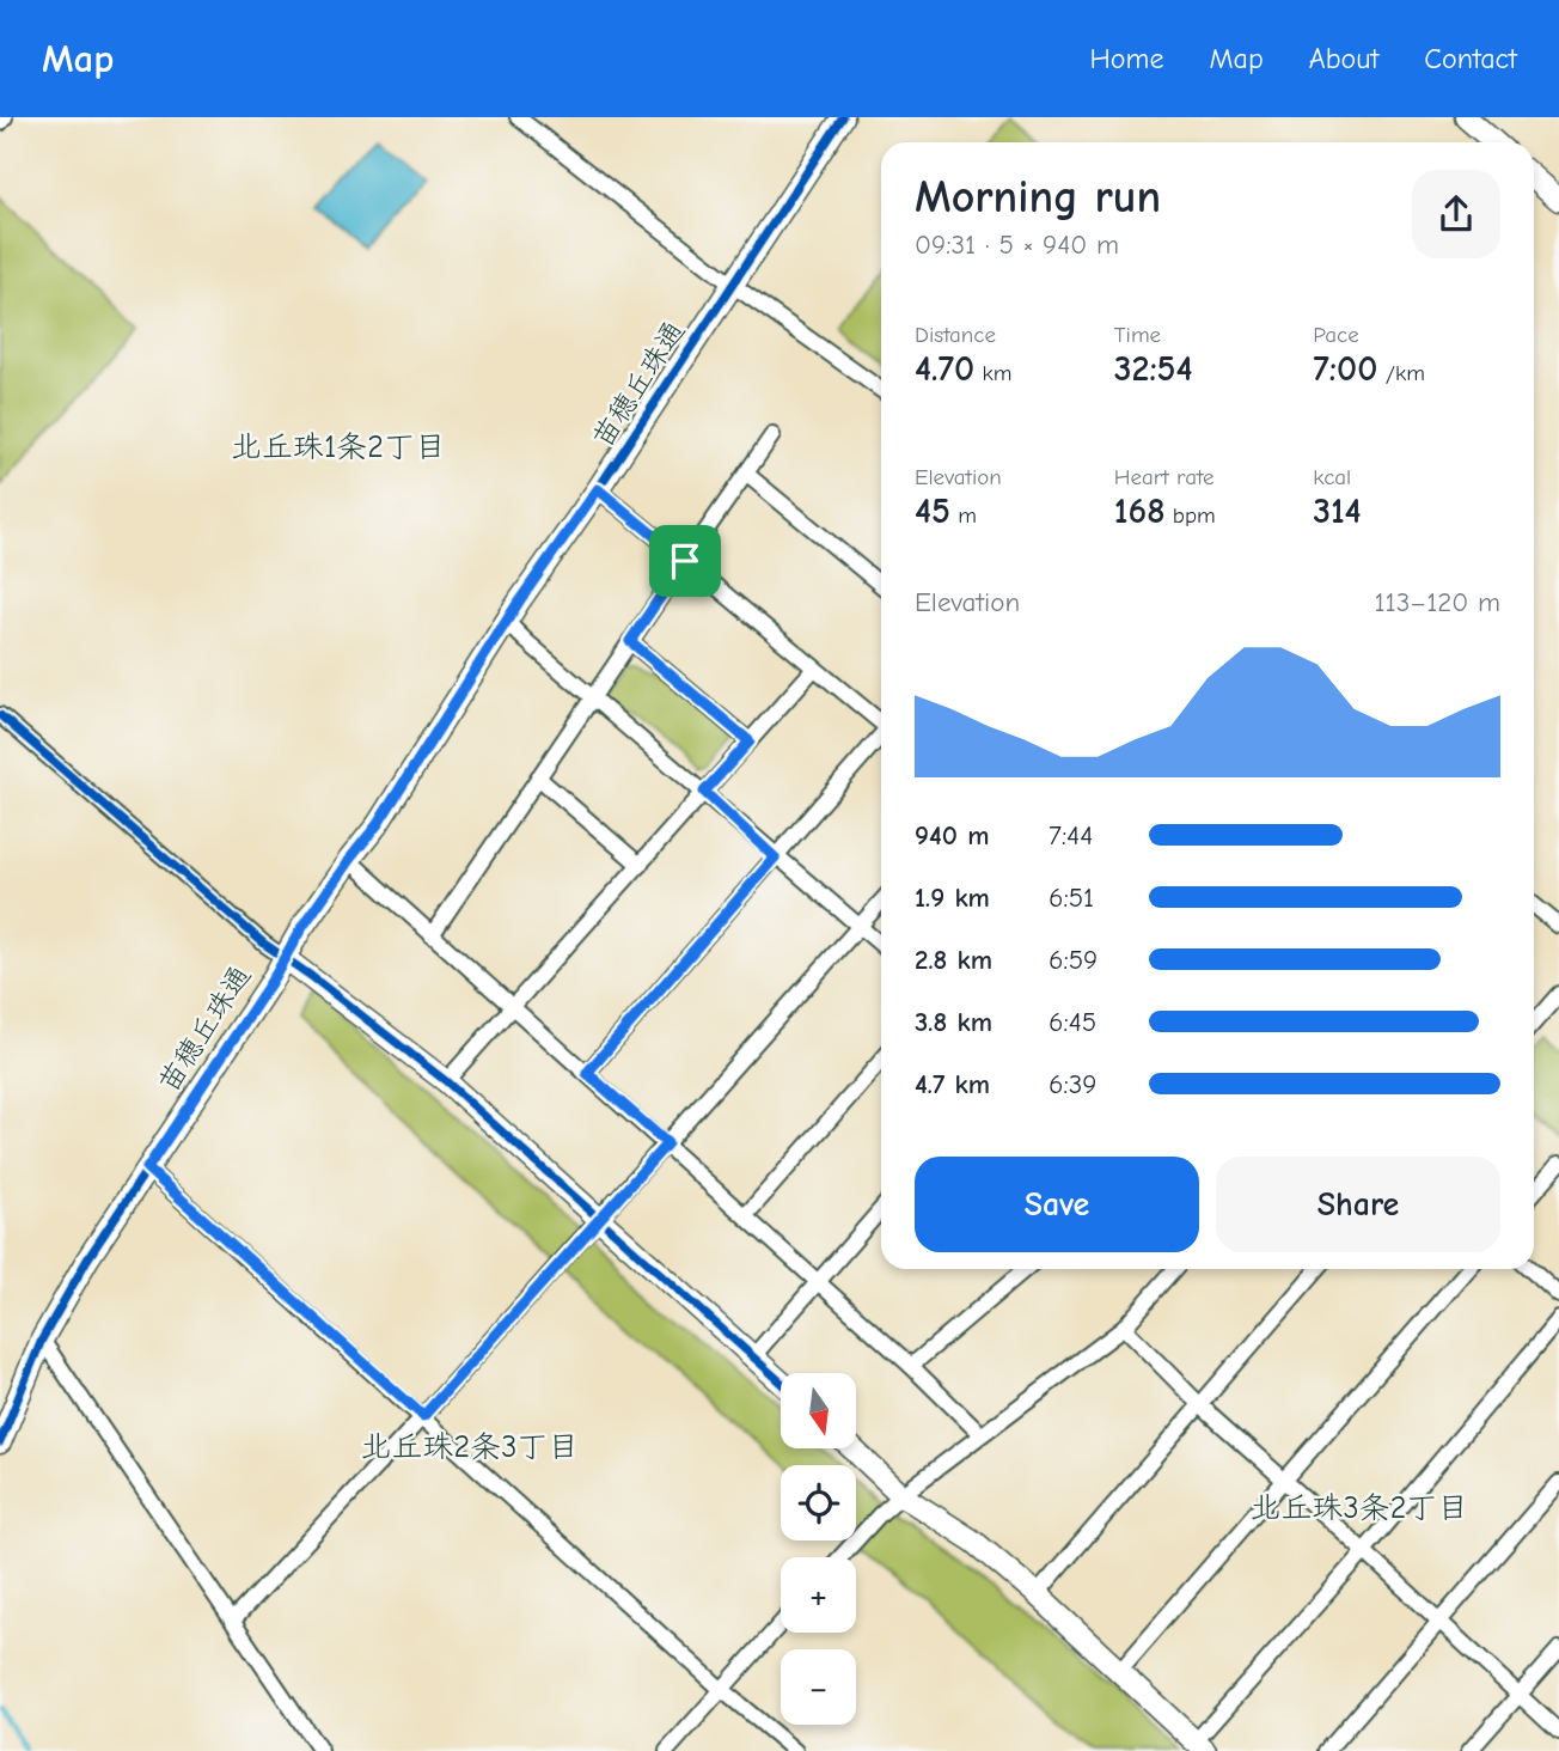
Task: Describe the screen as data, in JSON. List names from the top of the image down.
{
  "streets": {
    "street": ["苗穂丘珠通"]
  },
  "districts": ["北丘珠1条2丁目", "北丘珠2条3丁目", "北丘珠3条2丁目"],
  "north": "bottom",
  "page": {
    "header": "Map",
    "nav": [
      "Home",
      "Map",
      "About",
      "Contact"
    ],
    "heading": ["Morning run", "09:31 · 5 × 940 m"],
    "stats": [
      ["Distance", "4.70 km"],
      ["Time", "32:54"],
      ["Pace", "7:00 /km"],
      ["Elevation", "45 m"],
      ["Heart rate", "168 bpm"],
      ["kcal", "314"]
    ],
    "chart": ["Elevation", "113–120 m"],
    "list": [
      {
        "name": "940 m",
        "note": "7:44"
      },
      {
        "name": "1.9 km",
        "note": "6:51"
      },
      {
        "name": "2.8 km",
        "note": "6:59"
      },
      {
        "name": "3.8 km",
        "note": "6:45"
      },
      {
        "name": "4.7 km",
        "note": "6:39"
      }
    ],
    "buttons": ["Save", "Share"],
    "map_buttons": ["+", "−"]
  }
}
